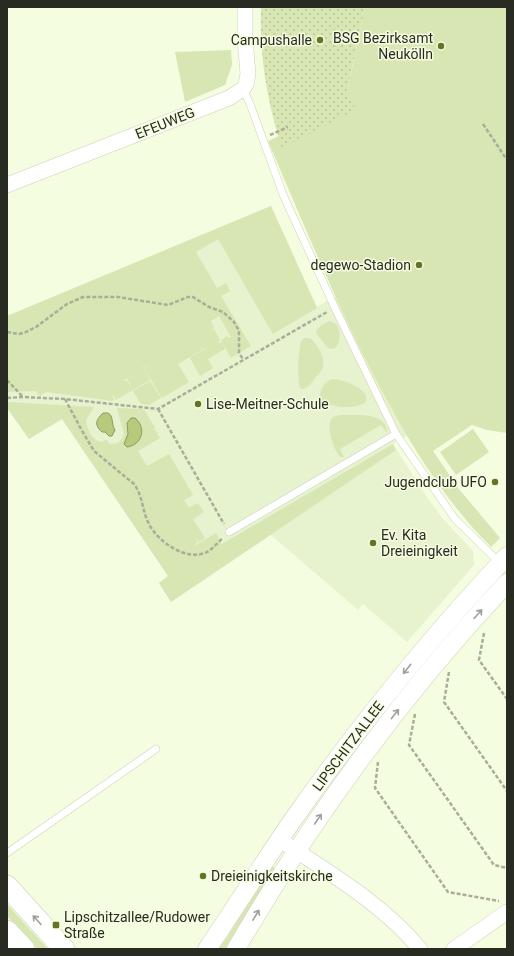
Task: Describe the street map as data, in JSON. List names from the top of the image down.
{
  "streets": {
    "street": ["EFEUWEG", "LIPSCHITZALLEE"]
  },
  "places": {
    "other": [
      "Campushalle",
      "BSG Bezirksamt Neukölln",
      "degewo-Stadion",
      "Lise-Meitner-Schule",
      "Jugendclub UFO",
      "Ev. Kita Dreieinigkeit",
      "Dreieinigkeitskirche"
    ],
    "transit": ["Lipschitzallee/Rudower Straße"]
  }
}
